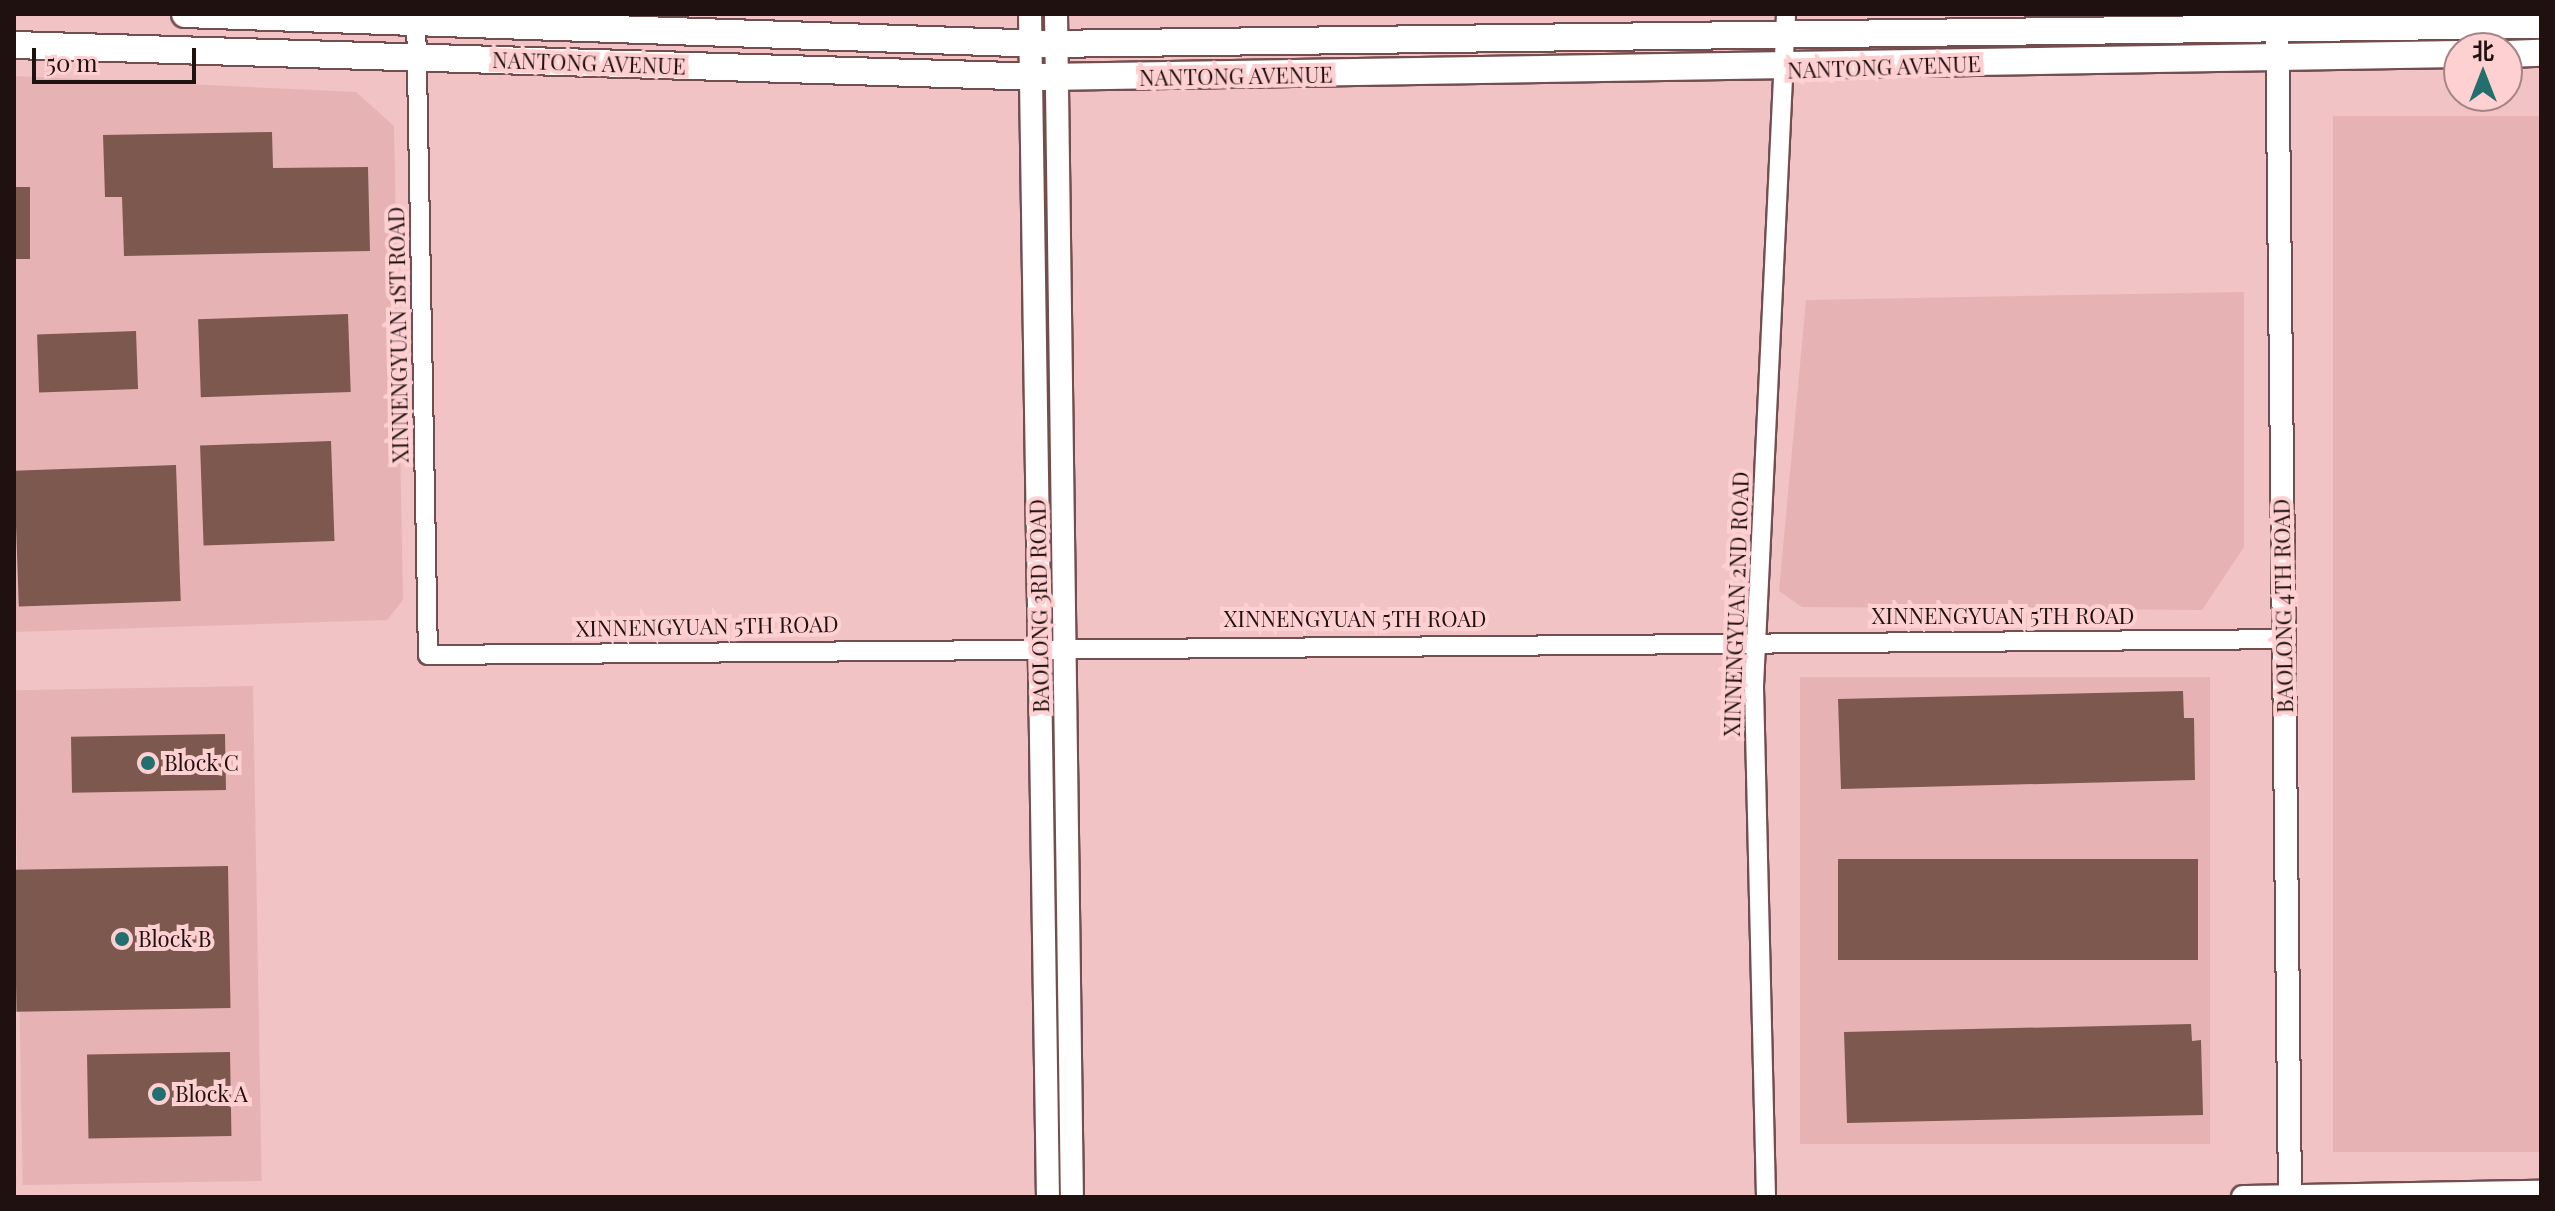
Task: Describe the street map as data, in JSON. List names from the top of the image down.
{
  "streets": {
    "main road": ["NANTONG AVENUE"],
    "street": [
      "XINNENGYUAN 1ST ROAD",
      "XINNENGYUAN 2ND ROAD",
      "BAOLONG 3RD ROAD",
      "BAOLONG 4TH ROAD",
      "XINNENGYUAN 5TH ROAD"
    ]
  },
  "crossings": [
    ["NANTONG AVENUE", "XINNENGYUAN 1ST ROAD"],
    ["NANTONG AVENUE", "XINNENGYUAN 2ND ROAD"],
    ["NANTONG AVENUE", "BAOLONG 3RD ROAD"],
    ["NANTONG AVENUE", "BAOLONG 4TH ROAD"],
    ["XINNENGYUAN 1ST ROAD", "XINNENGYUAN 5TH ROAD"],
    ["XINNENGYUAN 2ND ROAD", "XINNENGYUAN 5TH ROAD"],
    ["BAOLONG 3RD ROAD", "XINNENGYUAN 5TH ROAD"],
    ["BAOLONG 4TH ROAD", "XINNENGYUAN 5TH ROAD"]
  ],
  "places": ["Block C", "Block B", "Block A"],
  "scale_bar": "50 m",
  "north": "top"
}
